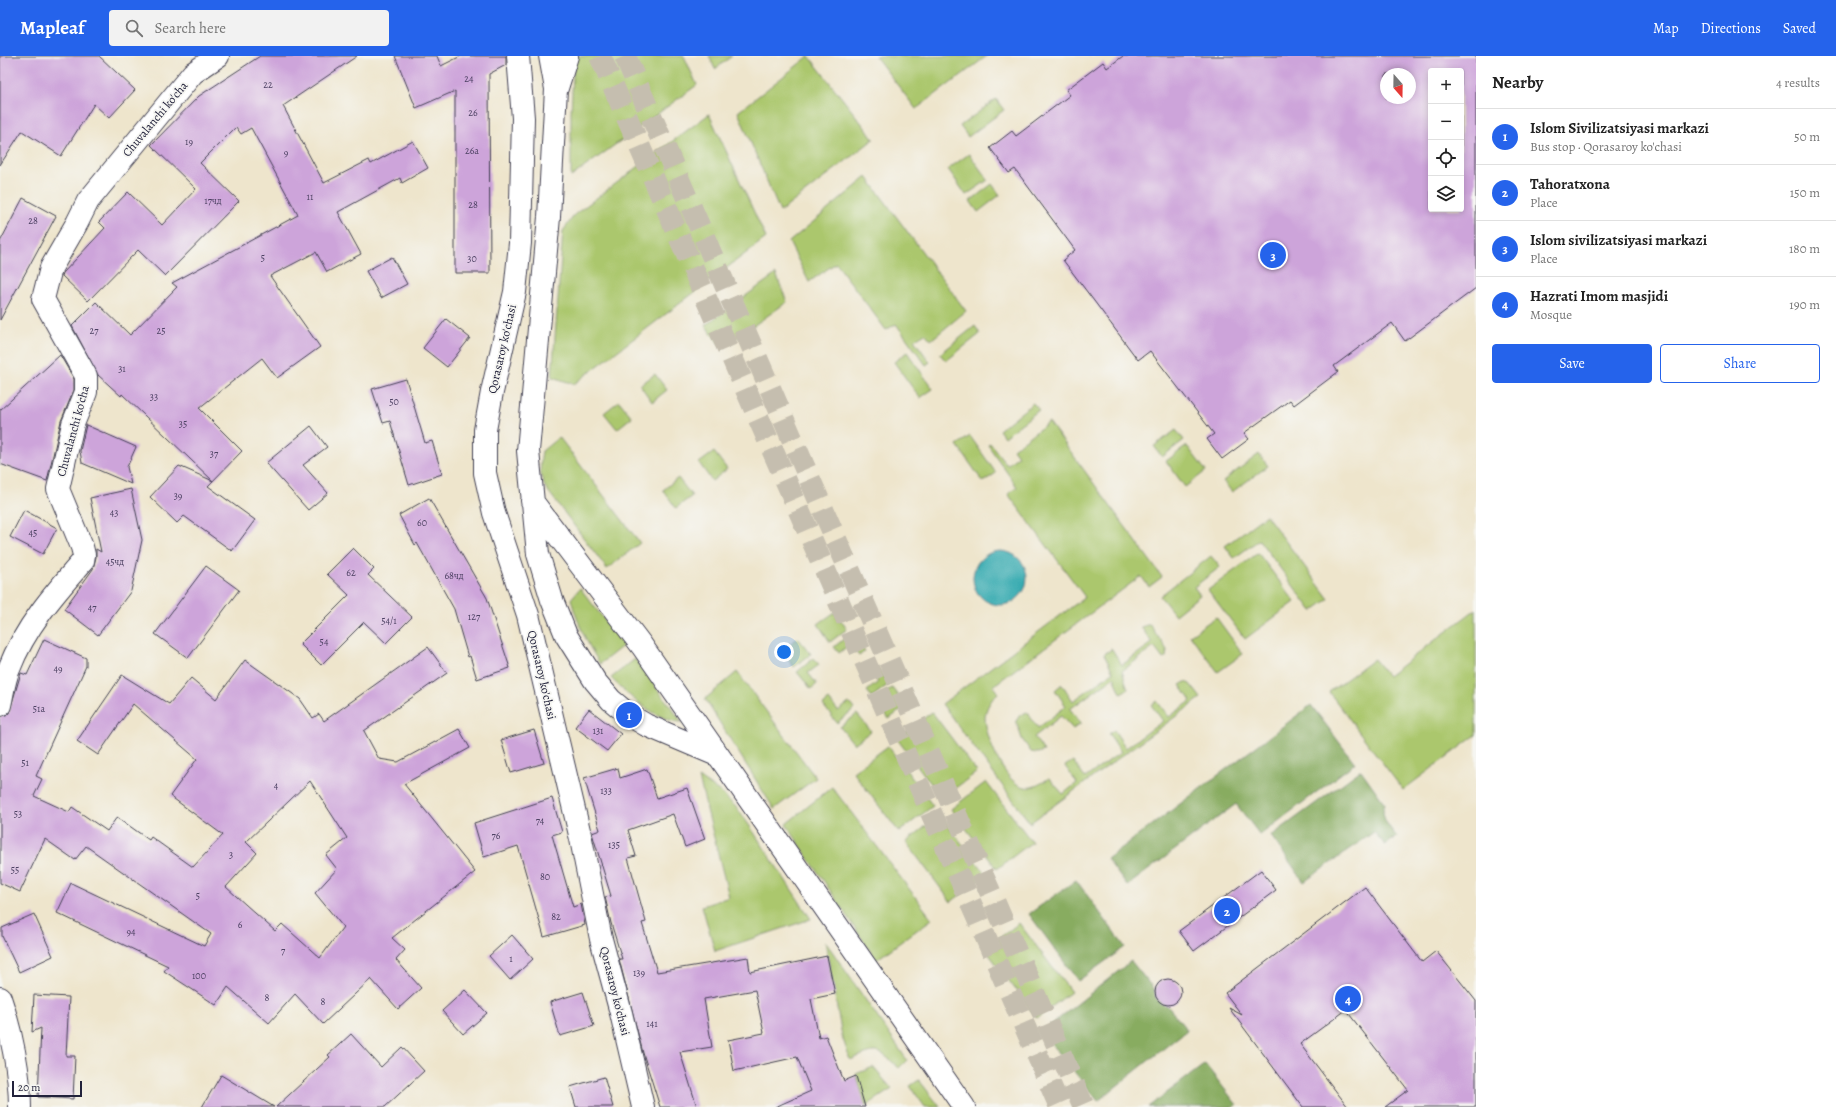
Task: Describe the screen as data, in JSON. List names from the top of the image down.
{
  "streets": {
    "street": ["Chuvalanchi ko'cha", "Qorasaroy ko'chasi"]
  },
  "house_numbers": [
    "24",
    "22",
    "26",
    "19",
    "26a",
    "9",
    "11",
    "17чд",
    "28",
    "28",
    "5",
    "30",
    "27",
    "25",
    "31",
    "33",
    "50",
    "35",
    "37",
    "39",
    "43",
    "60",
    "45",
    "45чд",
    "62",
    "68чд",
    "47",
    "127",
    "54/1",
    "54",
    "49",
    "51a",
    "131",
    "51",
    "4",
    "133",
    "53",
    "74",
    "76",
    "135",
    "3",
    "55",
    "80",
    "5",
    "82",
    "6",
    "94",
    "7",
    "1",
    "139",
    "100",
    "8",
    "8",
    "141"
  ],
  "scale_bar": "20 m",
  "north": "bottom",
  "page": {
    "header": "Mapleaf",
    "search": "Search here",
    "nav": ["Map", "Directions", "Saved"],
    "heading": ["Nearby", "4 results"],
    "map_buttons": ["+", "−"],
    "list": [
      {
        "mark": "1",
        "name": "Islom Sivilizatsiyasi markazi",
        "note": "Bus stop · Qorasaroy ko'chasi",
        "value": "50 m"
      },
      {
        "mark": "2",
        "name": "Tahoratxona",
        "note": "Place",
        "value": "150 m"
      },
      {
        "mark": "3",
        "name": "Islom sivilizatsiyasi markazi",
        "note": "Place",
        "value": "180 m"
      },
      {
        "mark": "4",
        "name": "Hazrati Imom masjidi",
        "note": "Mosque",
        "value": "190 m"
      }
    ],
    "pins": [
      "3",
      "1",
      "2",
      "4"
    ],
    "buttons": ["Save", "Share"],
    "scale": "20 m"
  }
}
